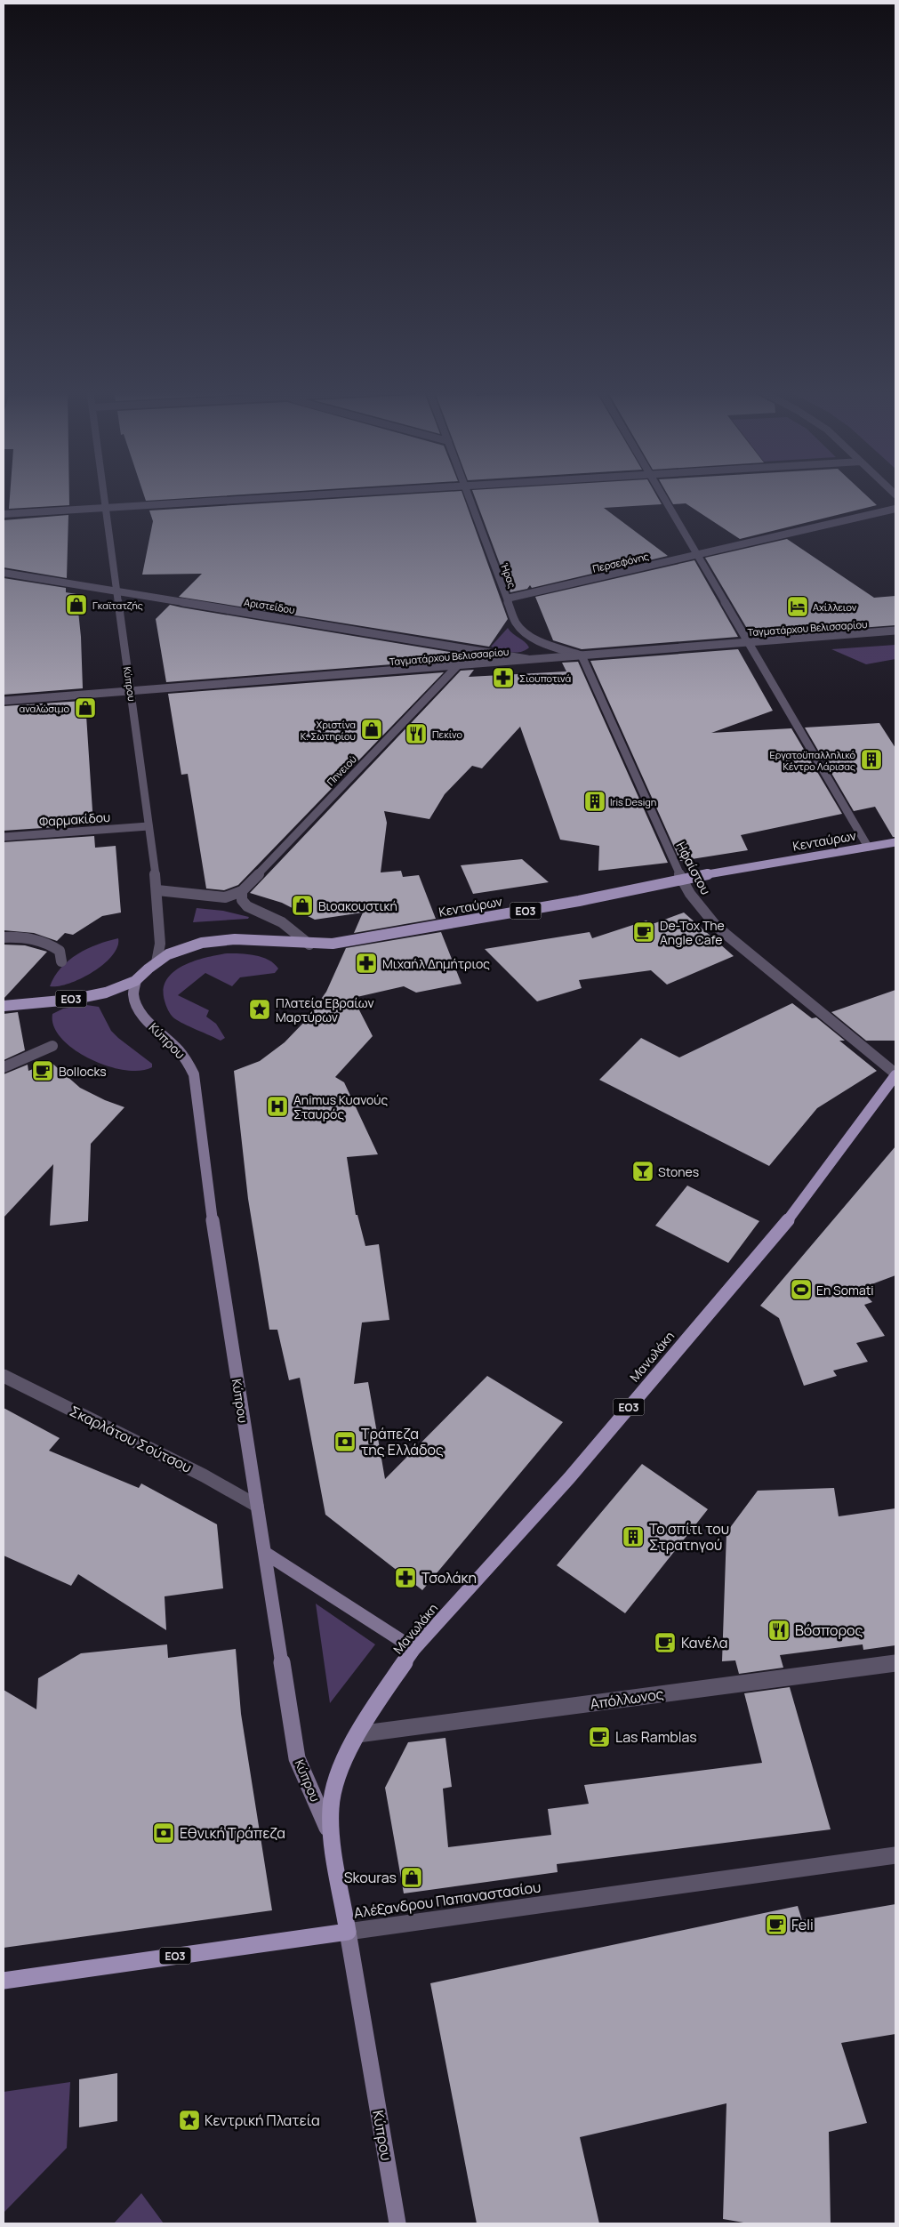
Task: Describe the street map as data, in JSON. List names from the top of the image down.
{
  "streets": {
    "main road": [
      "Κύπρου",
      "Κενταύρων",
      "ΕΟ3",
      "Μανωλάκη",
      "Αλέξανδρου Παπαναστασίου"
    ],
    "street": [
      "Περσεφόνης",
      "Ήρας",
      "Αριστείδου",
      "Ταγματάρχου Βελισσαρίου",
      "Πηνειού",
      "Φαρμακίδου",
      "Ηφαίστου",
      "Σκαρλάτου Σούτσου",
      "Απόλλωνος"
    ]
  },
  "crossings": [
    ["Περσεφόνης", "Ήρας"],
    ["Ήρας", "Ταγματάρχου Βελισσαρίου"],
    ["Ήρας", "Ηφαίστου"],
    ["Αριστείδου", "Ταγματάρχου Βελισσαρίου"],
    ["Αριστείδου", "Κύπρου"],
    ["Ταγματάρχου Βελισσαρίου", "Κύπρου"],
    ["Ταγματάρχου Βελισσαρίου", "Πηνειού"],
    ["Ταγματάρχου Βελισσαρίου", "Ηφαίστου"],
    ["Κύπρου", "Φαρμακίδου"],
    ["Κύπρου", "Κενταύρων"],
    ["Κύπρου", "ΕΟ3"],
    ["Κύπρου", "Μανωλάκη"],
    ["Κύπρου", "Σκαρλάτου Σούτσου"],
    ["Κύπρου", "Απόλλωνος"],
    ["Κύπρου", "Αλέξανδρου Παπαναστασίου"],
    ["Κενταύρων", "Ηφαίστου"],
    ["Κενταύρων", "ΕΟ3"],
    ["Ηφαίστου", "Μανωλάκη"],
    ["Μανωλάκη", "Απόλλωνος"]
  ],
  "places": {
    "shop": [
      "Γκαϊτατζής",
      "αναλώσιμο",
      "Χριστίνα Κ. Σωτηρίου",
      "Βιοακουστική",
      "Skouras"
    ],
    "hotel": ["Αχίλλειον"],
    "pharmacy": ["Σιουποτινά", "Μιχαήλ Δημήτριος", "Τσολάκη"],
    "restaurant": ["Πεκίνο", "Βόσπορος"],
    "building": ["Εργατοϋπαλληλικό Κέντρο Λάρισας", "Iris Design", "Το σπίτι του Στρατηγού"],
    "cafe": [
      "De-Tox The Angle Cafe",
      "Bollocks",
      "Κανέλα",
      "Las Ramblas",
      "Feli"
    ],
    "place": ["Πλατεία Εβραίων Μαρτύρων", "Κεντρική Πλατεία"],
    "hospital": ["Animus Κυανούς Σταυρός"],
    "bar": ["Stones"],
    "sports": ["En Somati"],
    "bank": ["Τράπεζα της Ελλάδος", "Εθνική Τράπεζα"]
  }
}
